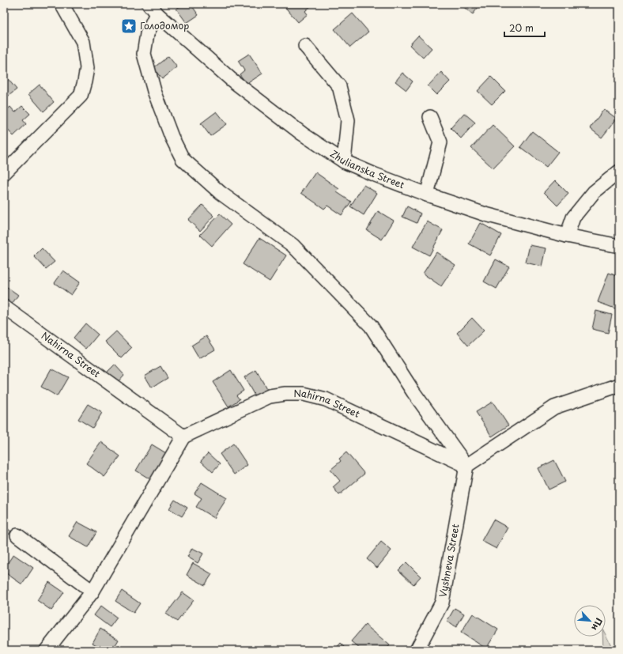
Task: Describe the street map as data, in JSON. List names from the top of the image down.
{
  "streets": {
    "street": ["Zhulianska Street", "Nahirna Street", "Vyshneva Street"]
  },
  "crossings": [
    ["Zhulianska Street", "Nahirna Street"],
    ["Zhulianska Street", "Vyshneva Street"],
    ["Nahirna Street", "Vyshneva Street"]
  ],
  "places": {
    "place": ["Голодомор"]
  },
  "scale_bar": "20 m",
  "north": "bottom right"
}
